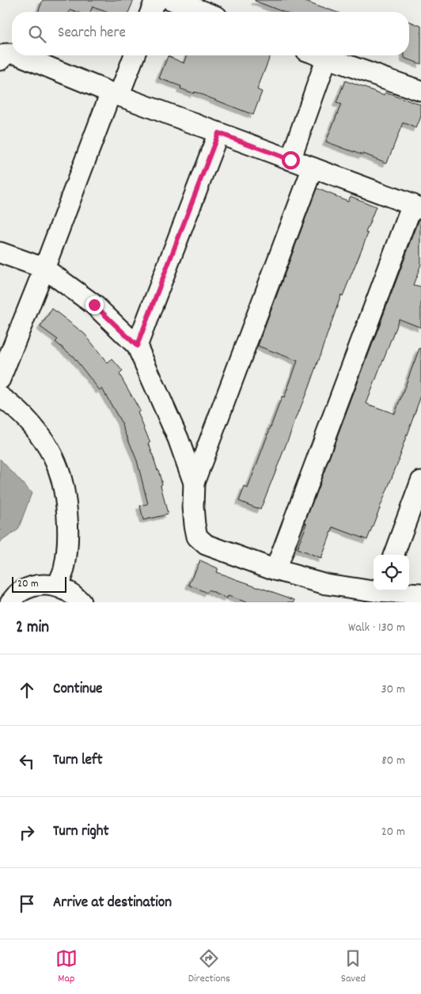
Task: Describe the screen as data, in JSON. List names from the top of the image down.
{
  "scale_bar": "20 m",
  "page": {
    "search": "Search here",
    "scale": "20 m",
    "heading": ["2 min", "Walk · 130 m"],
    "list": [
      ["Continue", "30 m"],
      ["Turn left", "80 m"],
      ["Turn right", "20 m"],
      "Arrive at destination"
    ],
    "nav": ["Map", "Directions", "Saved"]
  }
}
